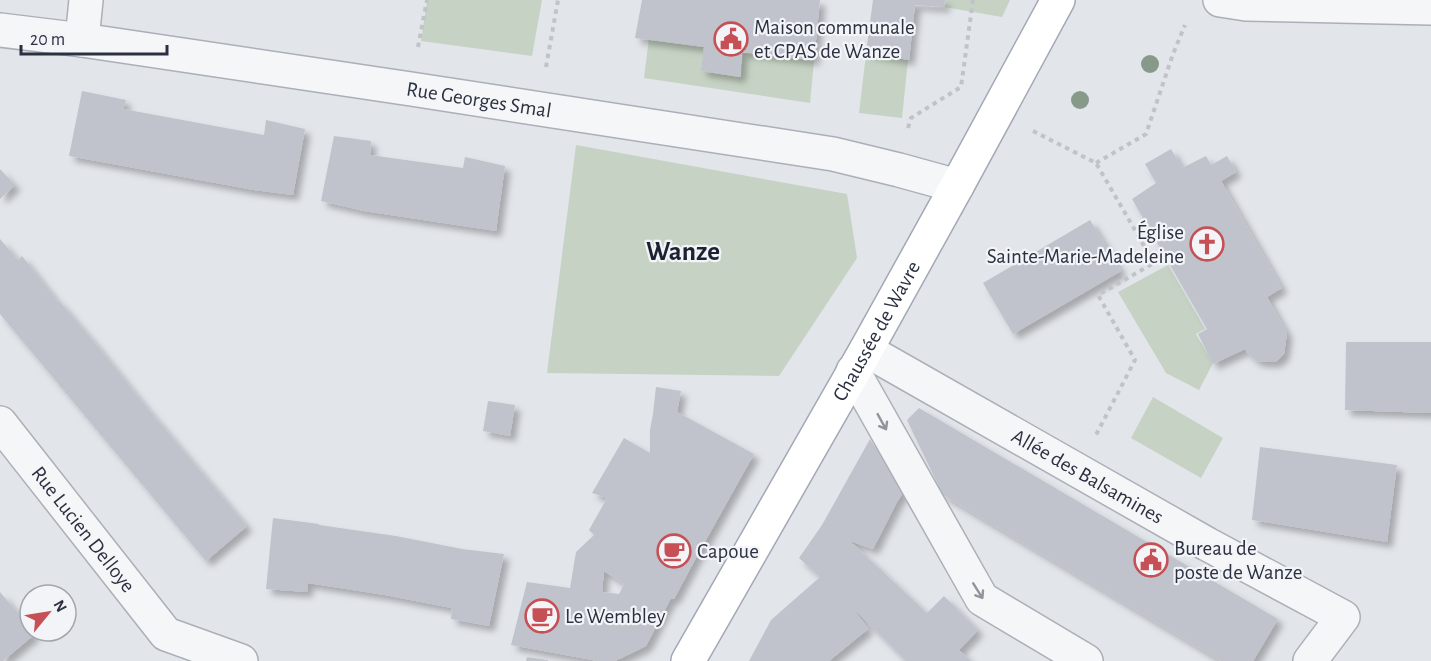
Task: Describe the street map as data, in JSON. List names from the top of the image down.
{
  "streets": {
    "main road": ["Chaussée de Wavre"],
    "street": ["Rue Georges Smal", "Allée des Balsamines", "Rue Lucien Delloye"]
  },
  "crossings": [
    ["Rue Georges Smal", "Chaussée de Wavre"],
    ["Chaussée de Wavre", "Allée des Balsamines"]
  ],
  "districts": ["Wanze"],
  "places": {
    "public building": ["Maison communale et CPAS de Wanze", "Bureau de poste de Wanze"],
    "church": ["Église Sainte-Marie-Madeleine"],
    "cafe": ["Capoue", "Le Wembley"]
  },
  "scale_bar": "20 m",
  "north": "top right"
}
